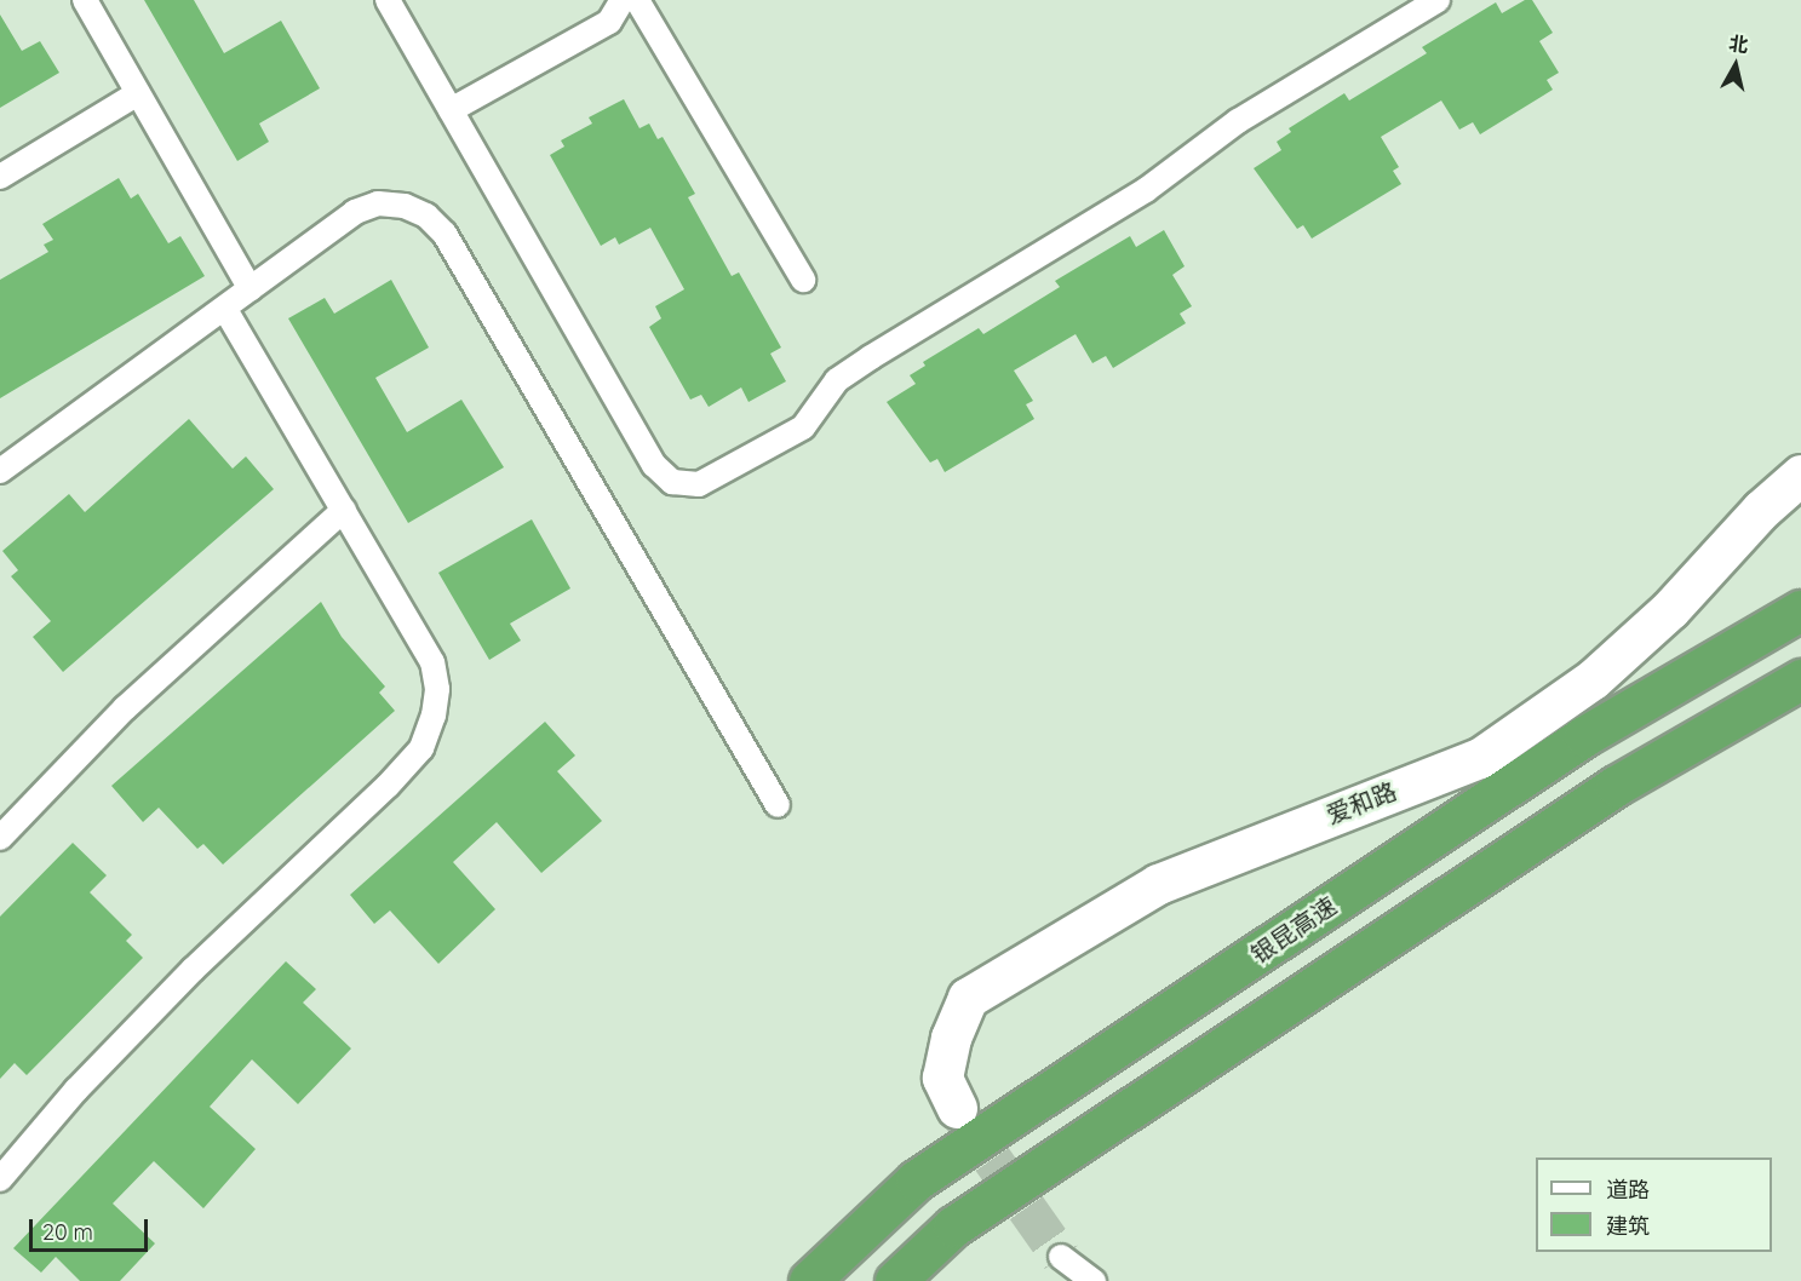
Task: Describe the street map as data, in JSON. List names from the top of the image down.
{
  "streets": {
    "highway": ["银昆高速"],
    "street": ["爱和路"]
  },
  "legend": ["道路", "建筑"],
  "scale_bar": "20 m",
  "north": "top"
}
